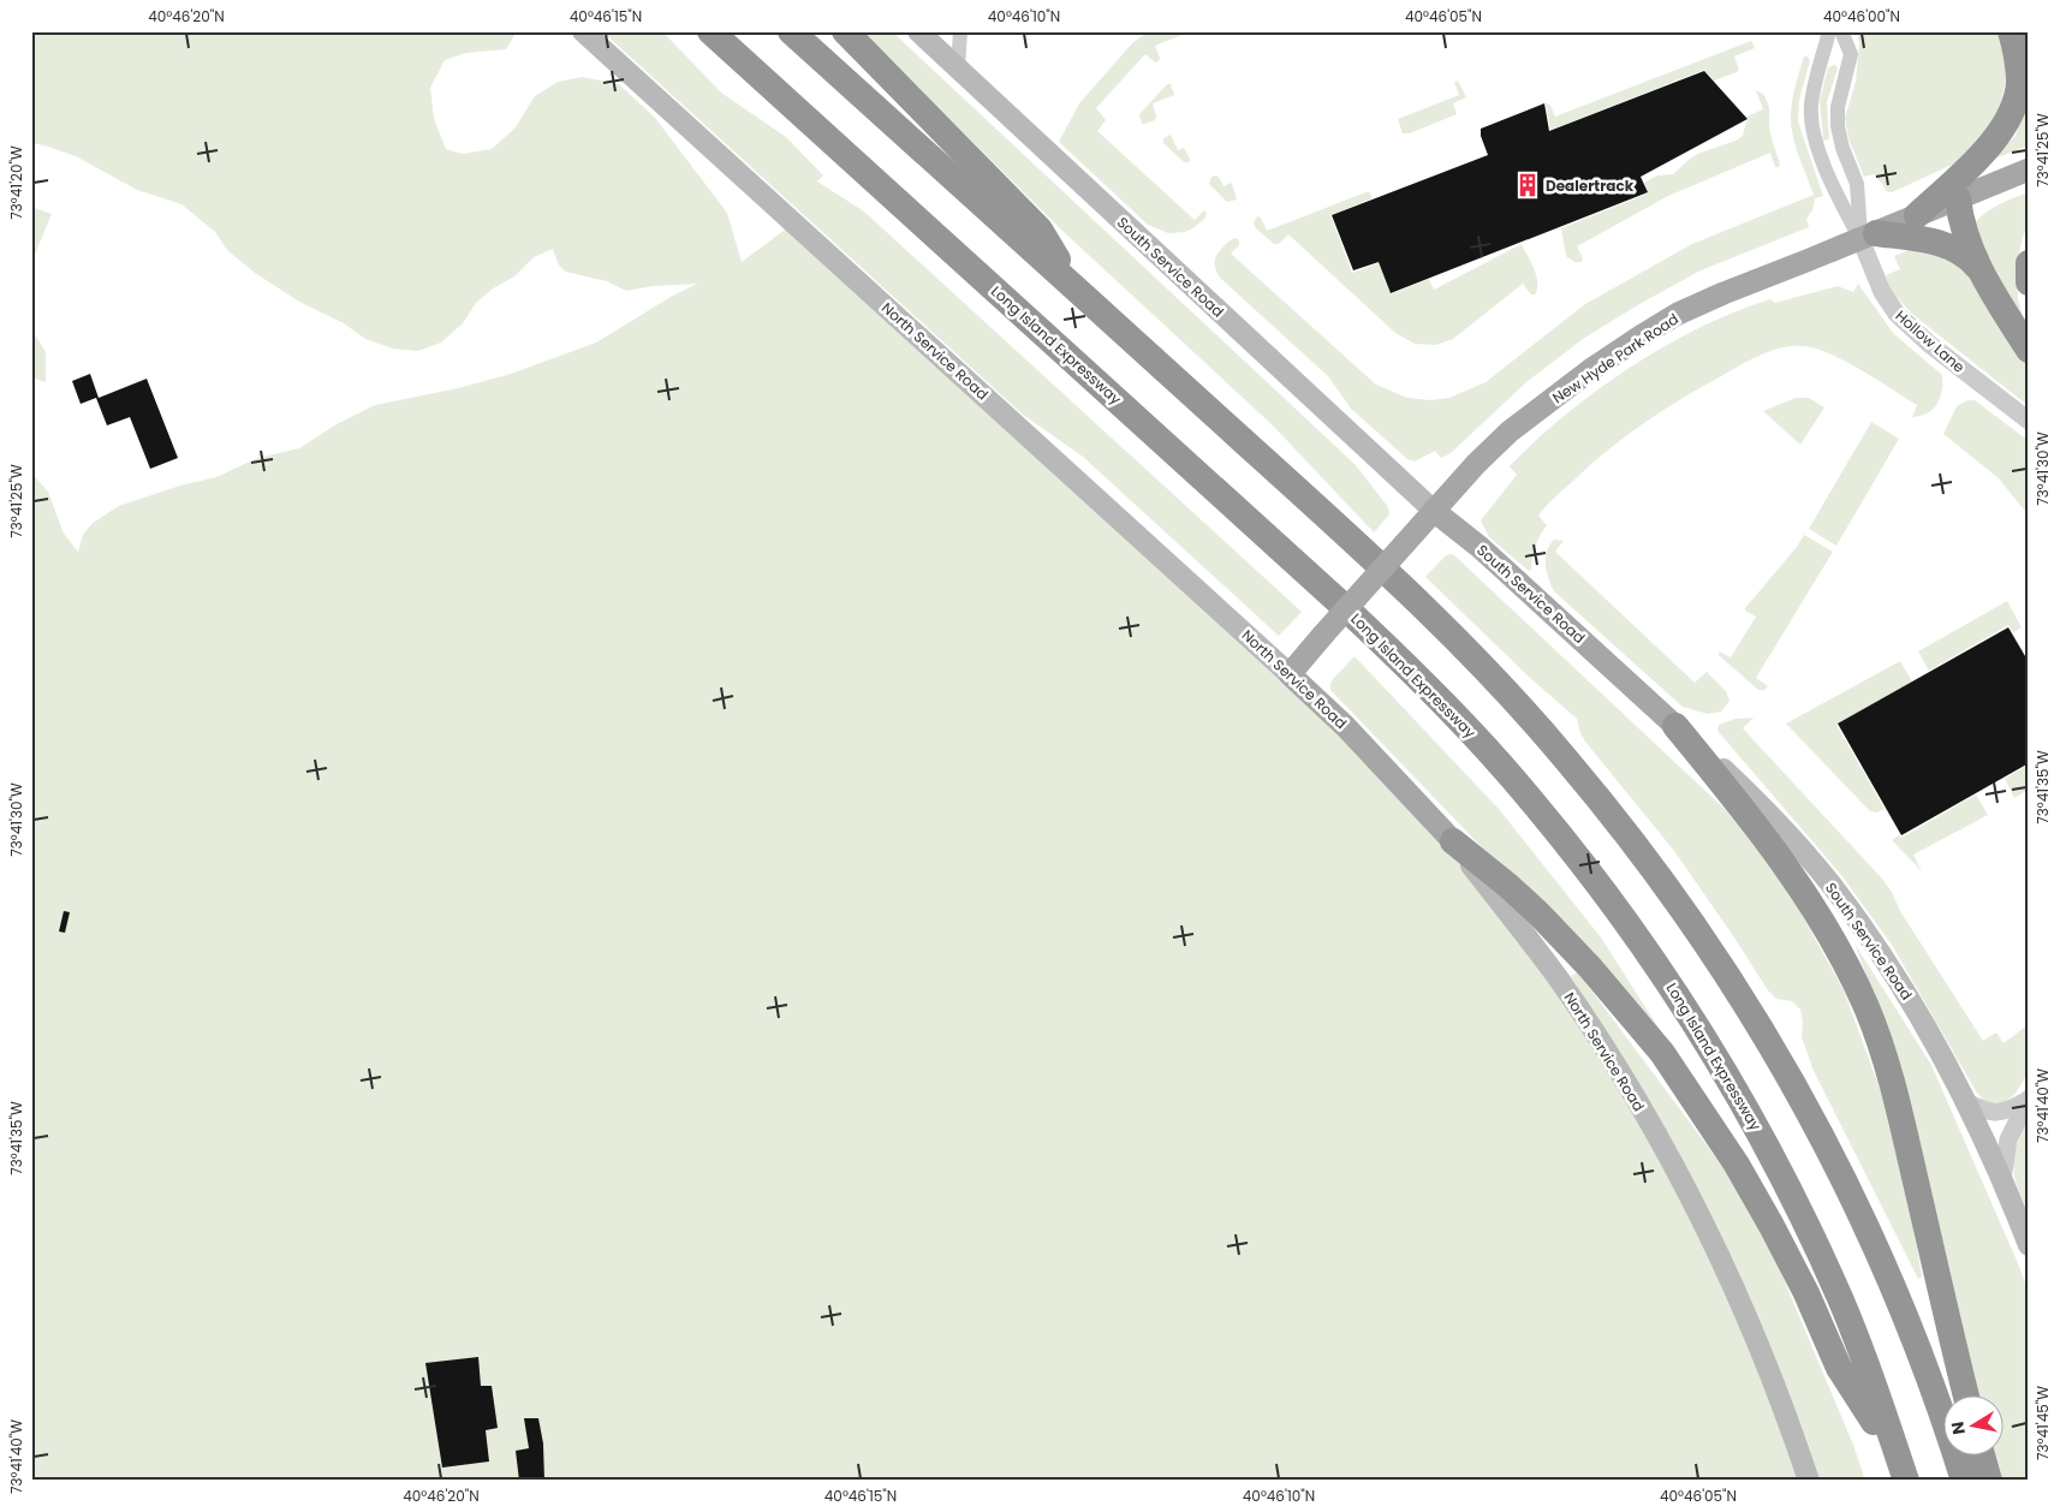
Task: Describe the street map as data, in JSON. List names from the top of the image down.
{
  "streets": {
    "highway": ["Long Island Expressway"],
    "main road": ["South Service Road", "North Service Road", "New Hyde Park Road"],
    "street": ["Hollow Lane"]
  },
  "crossings": [
    ["South Service Road", "New Hyde Park Road"],
    ["Hollow Lane", "New Hyde Park Road"],
    ["North Service Road", "New Hyde Park Road"]
  ],
  "places": {
    "building": ["Dealertrack"]
  },
  "north": "left",
  "coordinates": [
    "40°46'20\"N",
    "40°46'15\"N",
    "40°46'10\"N",
    "40°46'05\"N",
    "40°46'00\"N",
    "73°41'25\"W",
    "73°41'20\"W",
    "73°41'30\"W",
    "73°41'35\"W",
    "73°41'40\"W",
    "73°41'45\"W"
  ]
}
